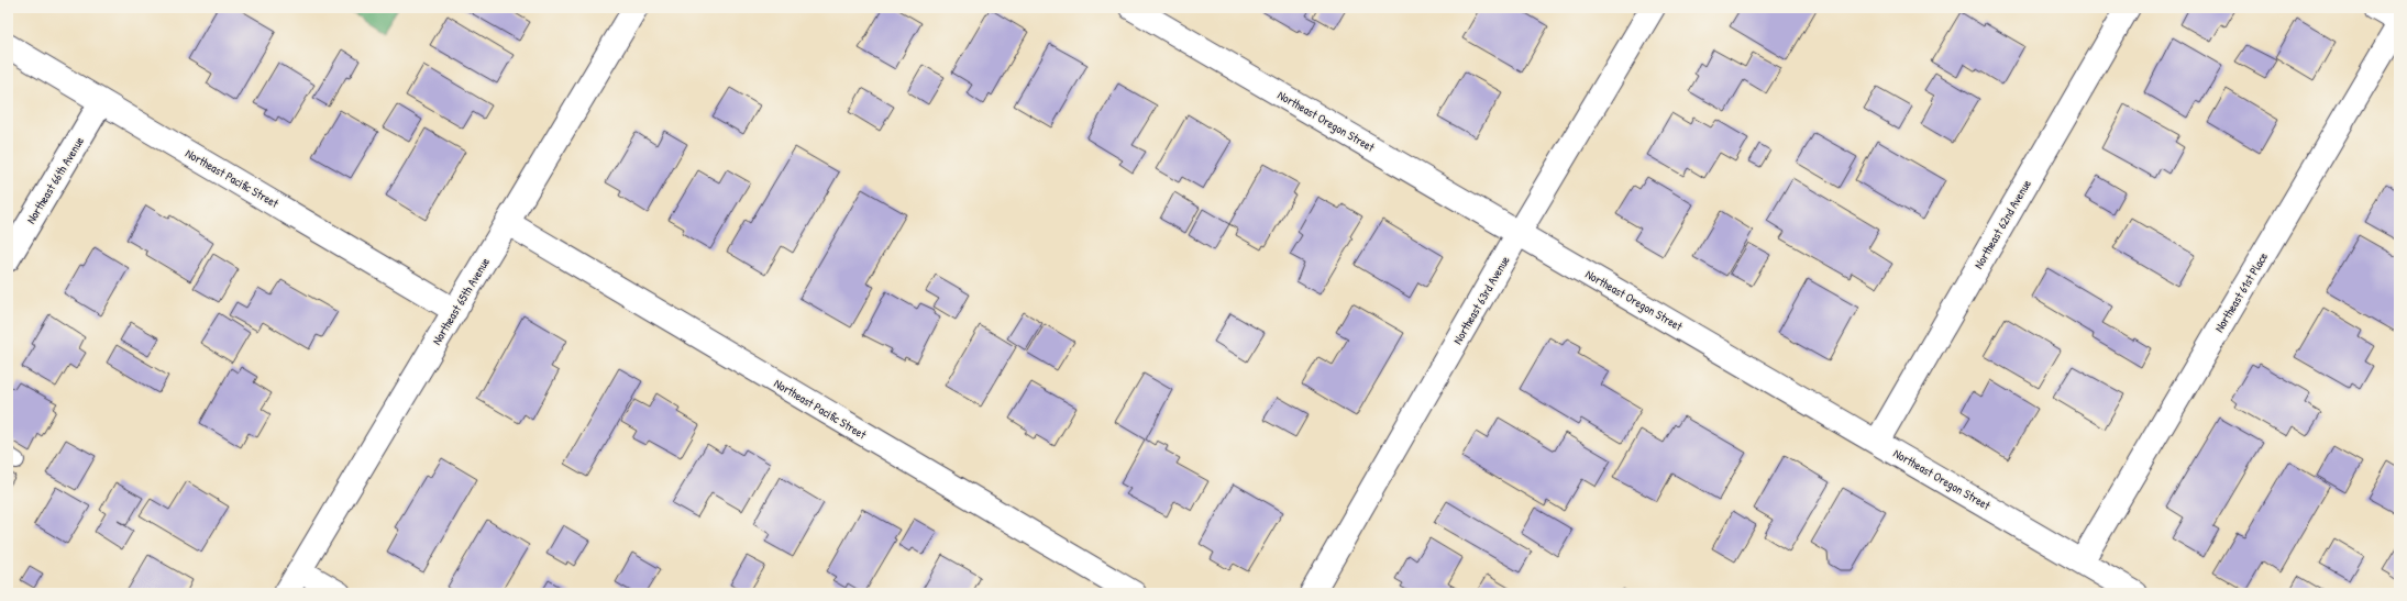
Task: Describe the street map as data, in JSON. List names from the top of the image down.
{
  "streets": {
    "street": [
      "Northeast Oregon Street",
      "Northeast Pacific Street",
      "Northeast 66th Avenue",
      "Northeast 62nd Avenue",
      "Northeast 61st Place",
      "Northeast 63rd Avenue",
      "Northeast 65th Avenue"
    ]
  },
  "crossings": [
    ["Northeast Oregon Street", "Northeast 62nd Avenue"],
    ["Northeast Oregon Street", "Northeast 61st Place"],
    ["Northeast Oregon Street", "Northeast 63rd Avenue"],
    ["Northeast Pacific Street", "Northeast 66th Avenue"],
    ["Northeast Pacific Street", "Northeast 65th Avenue"]
  ]
}
